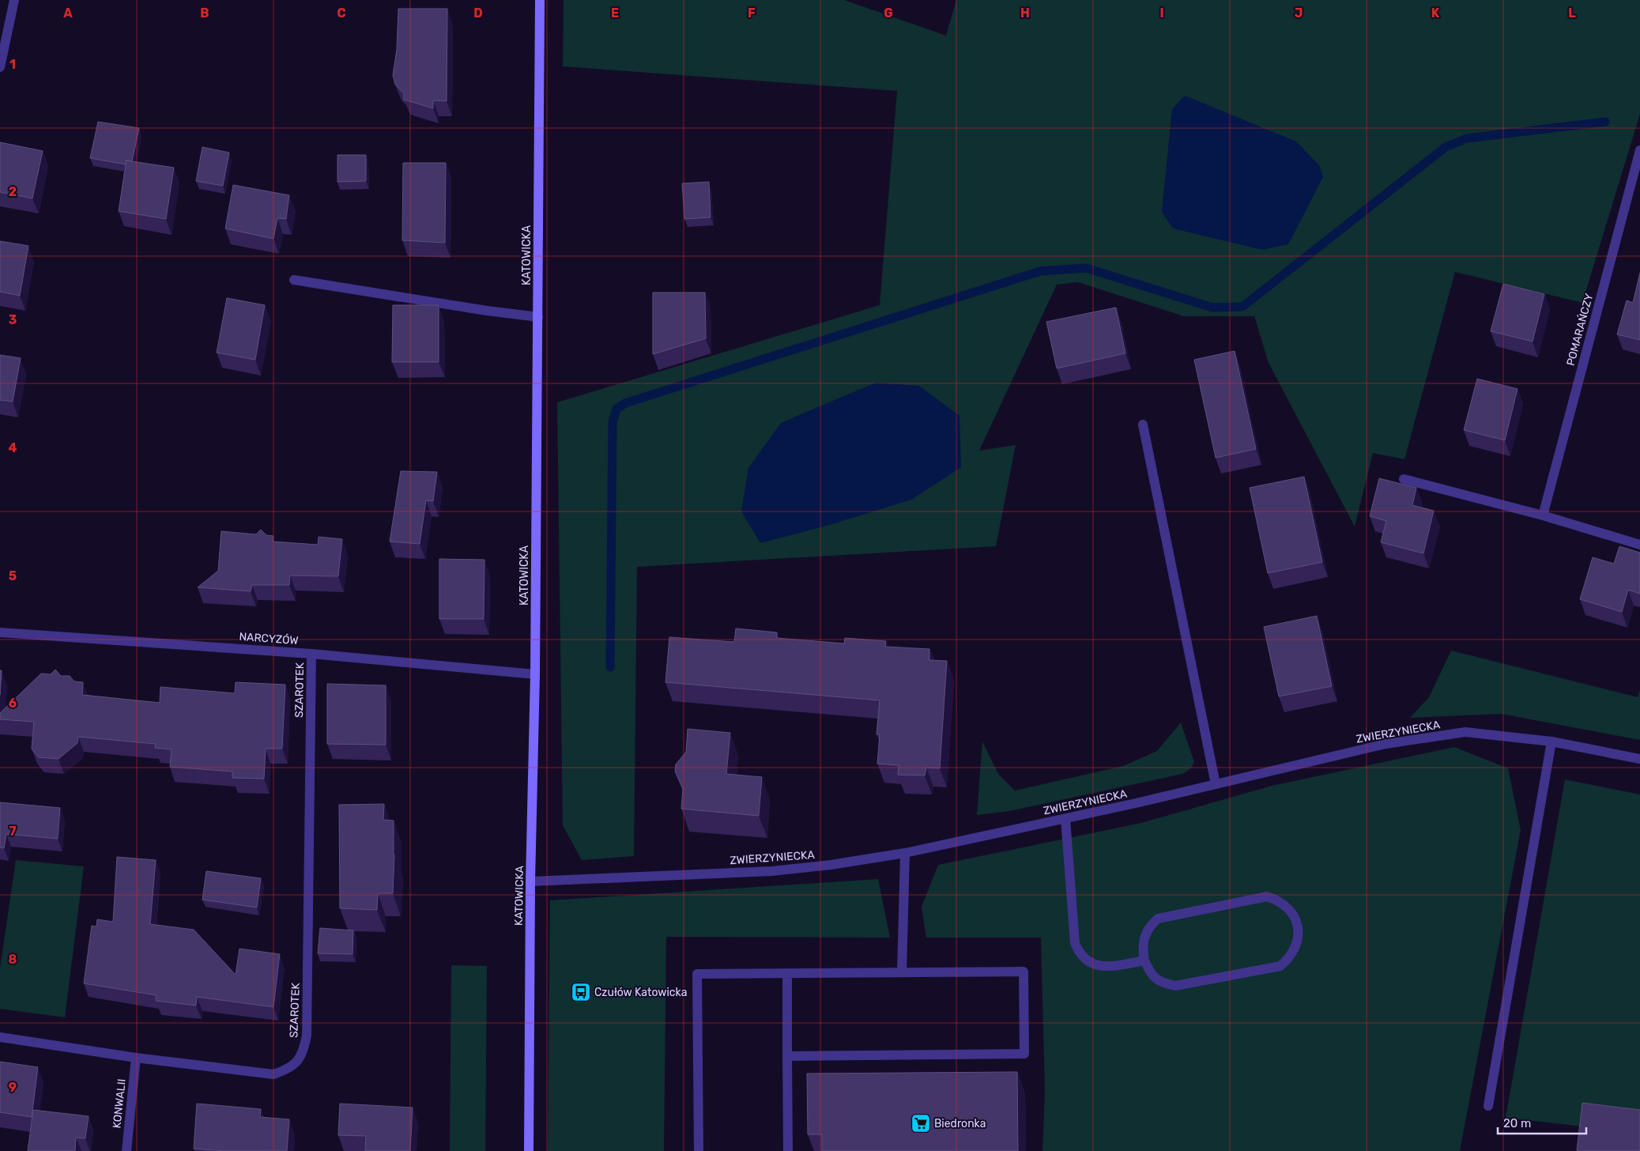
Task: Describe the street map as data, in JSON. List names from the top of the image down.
{
  "streets": {
    "main road": ["KATOWICKA"],
    "street": [
      "POMARAŃCZY",
      "NARCYZÓW",
      "SZAROTEK",
      "ZWIERZYNIECKA",
      "KONWALII"
    ]
  },
  "crossings": [
    ["KATOWICKA", "NARCYZÓW"],
    ["KATOWICKA", "ZWIERZYNIECKA"],
    ["NARCYZÓW", "SZAROTEK"],
    ["SZAROTEK", "KONWALII"]
  ],
  "places": {
    "bus stop": ["Czułów Katowicka"],
    "supermarket": ["Biedronka"]
  },
  "scale_bar": "20 m",
  "grid": {
    "columns": [
      "A",
      "B",
      "C",
      "D",
      "E",
      "F",
      "G",
      "H",
      "I",
      "J",
      "K",
      "L"
    ],
    "rows": [
      "1",
      "2",
      "3",
      "4",
      "5",
      "6",
      "7",
      "8",
      "9"
    ]
  }
}
